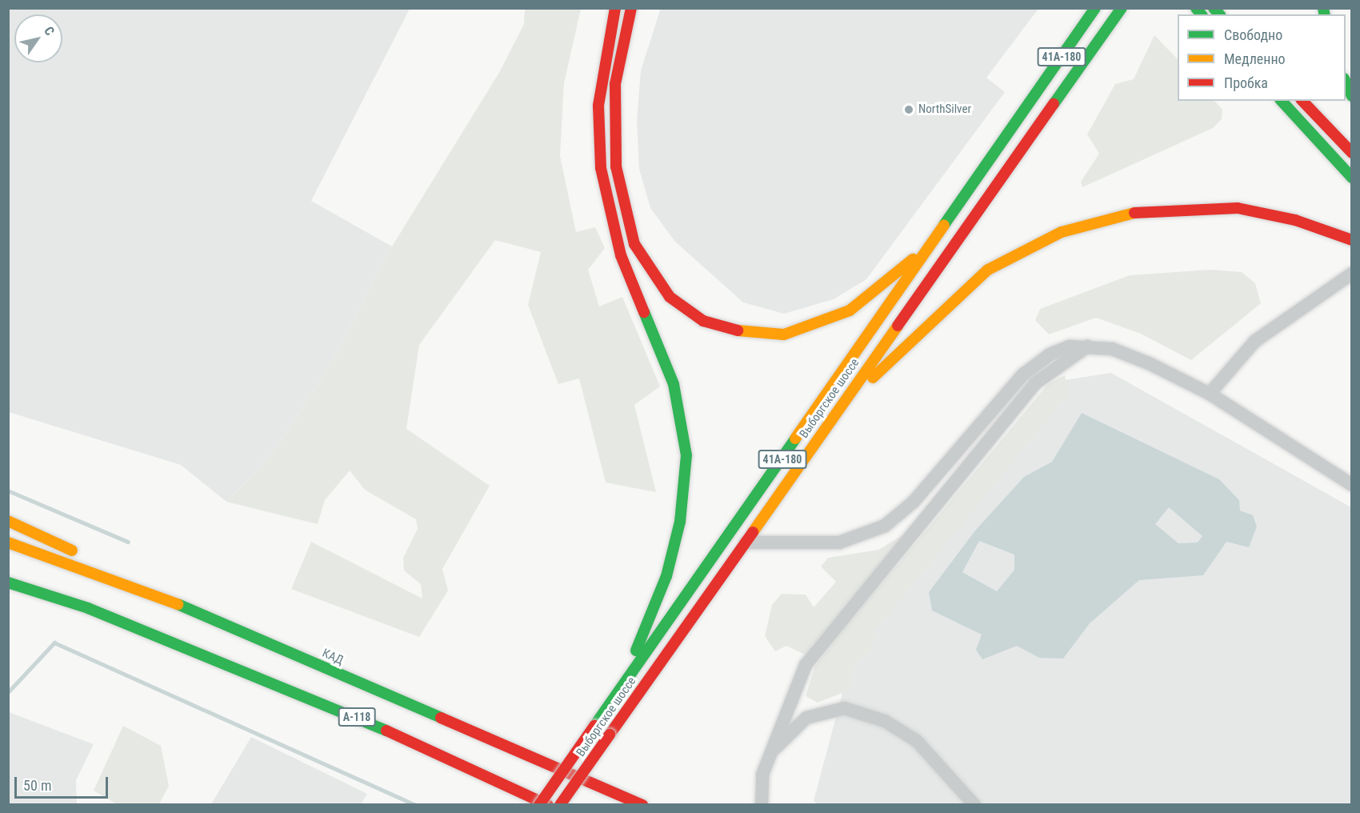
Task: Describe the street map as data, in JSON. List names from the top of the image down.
{
  "streets": {
    "main road": [
      "41А-180",
      "Выборгское шоссе",
      "КАД",
      "А-118"
    ]
  },
  "places": ["NorthSilver"],
  "legend": ["Свободно", "Медленно", "Пробка"],
  "scale_bar": "50 m",
  "north": "top right"
}
